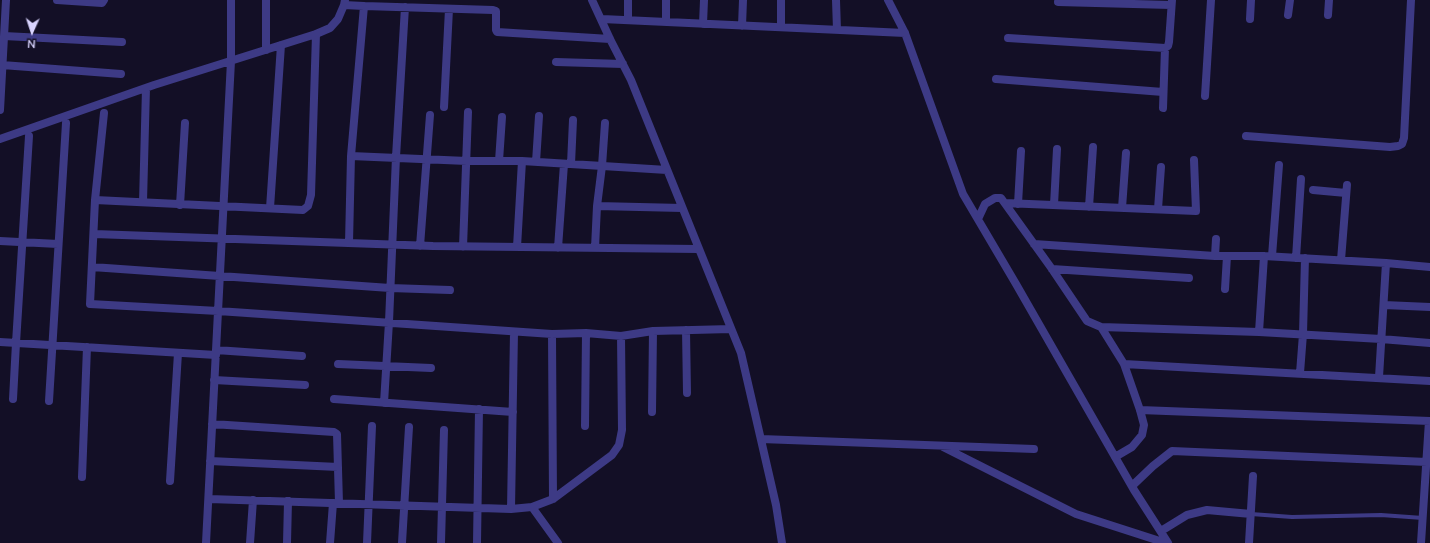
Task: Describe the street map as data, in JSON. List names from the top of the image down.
{
  "north": "bottom"
}
